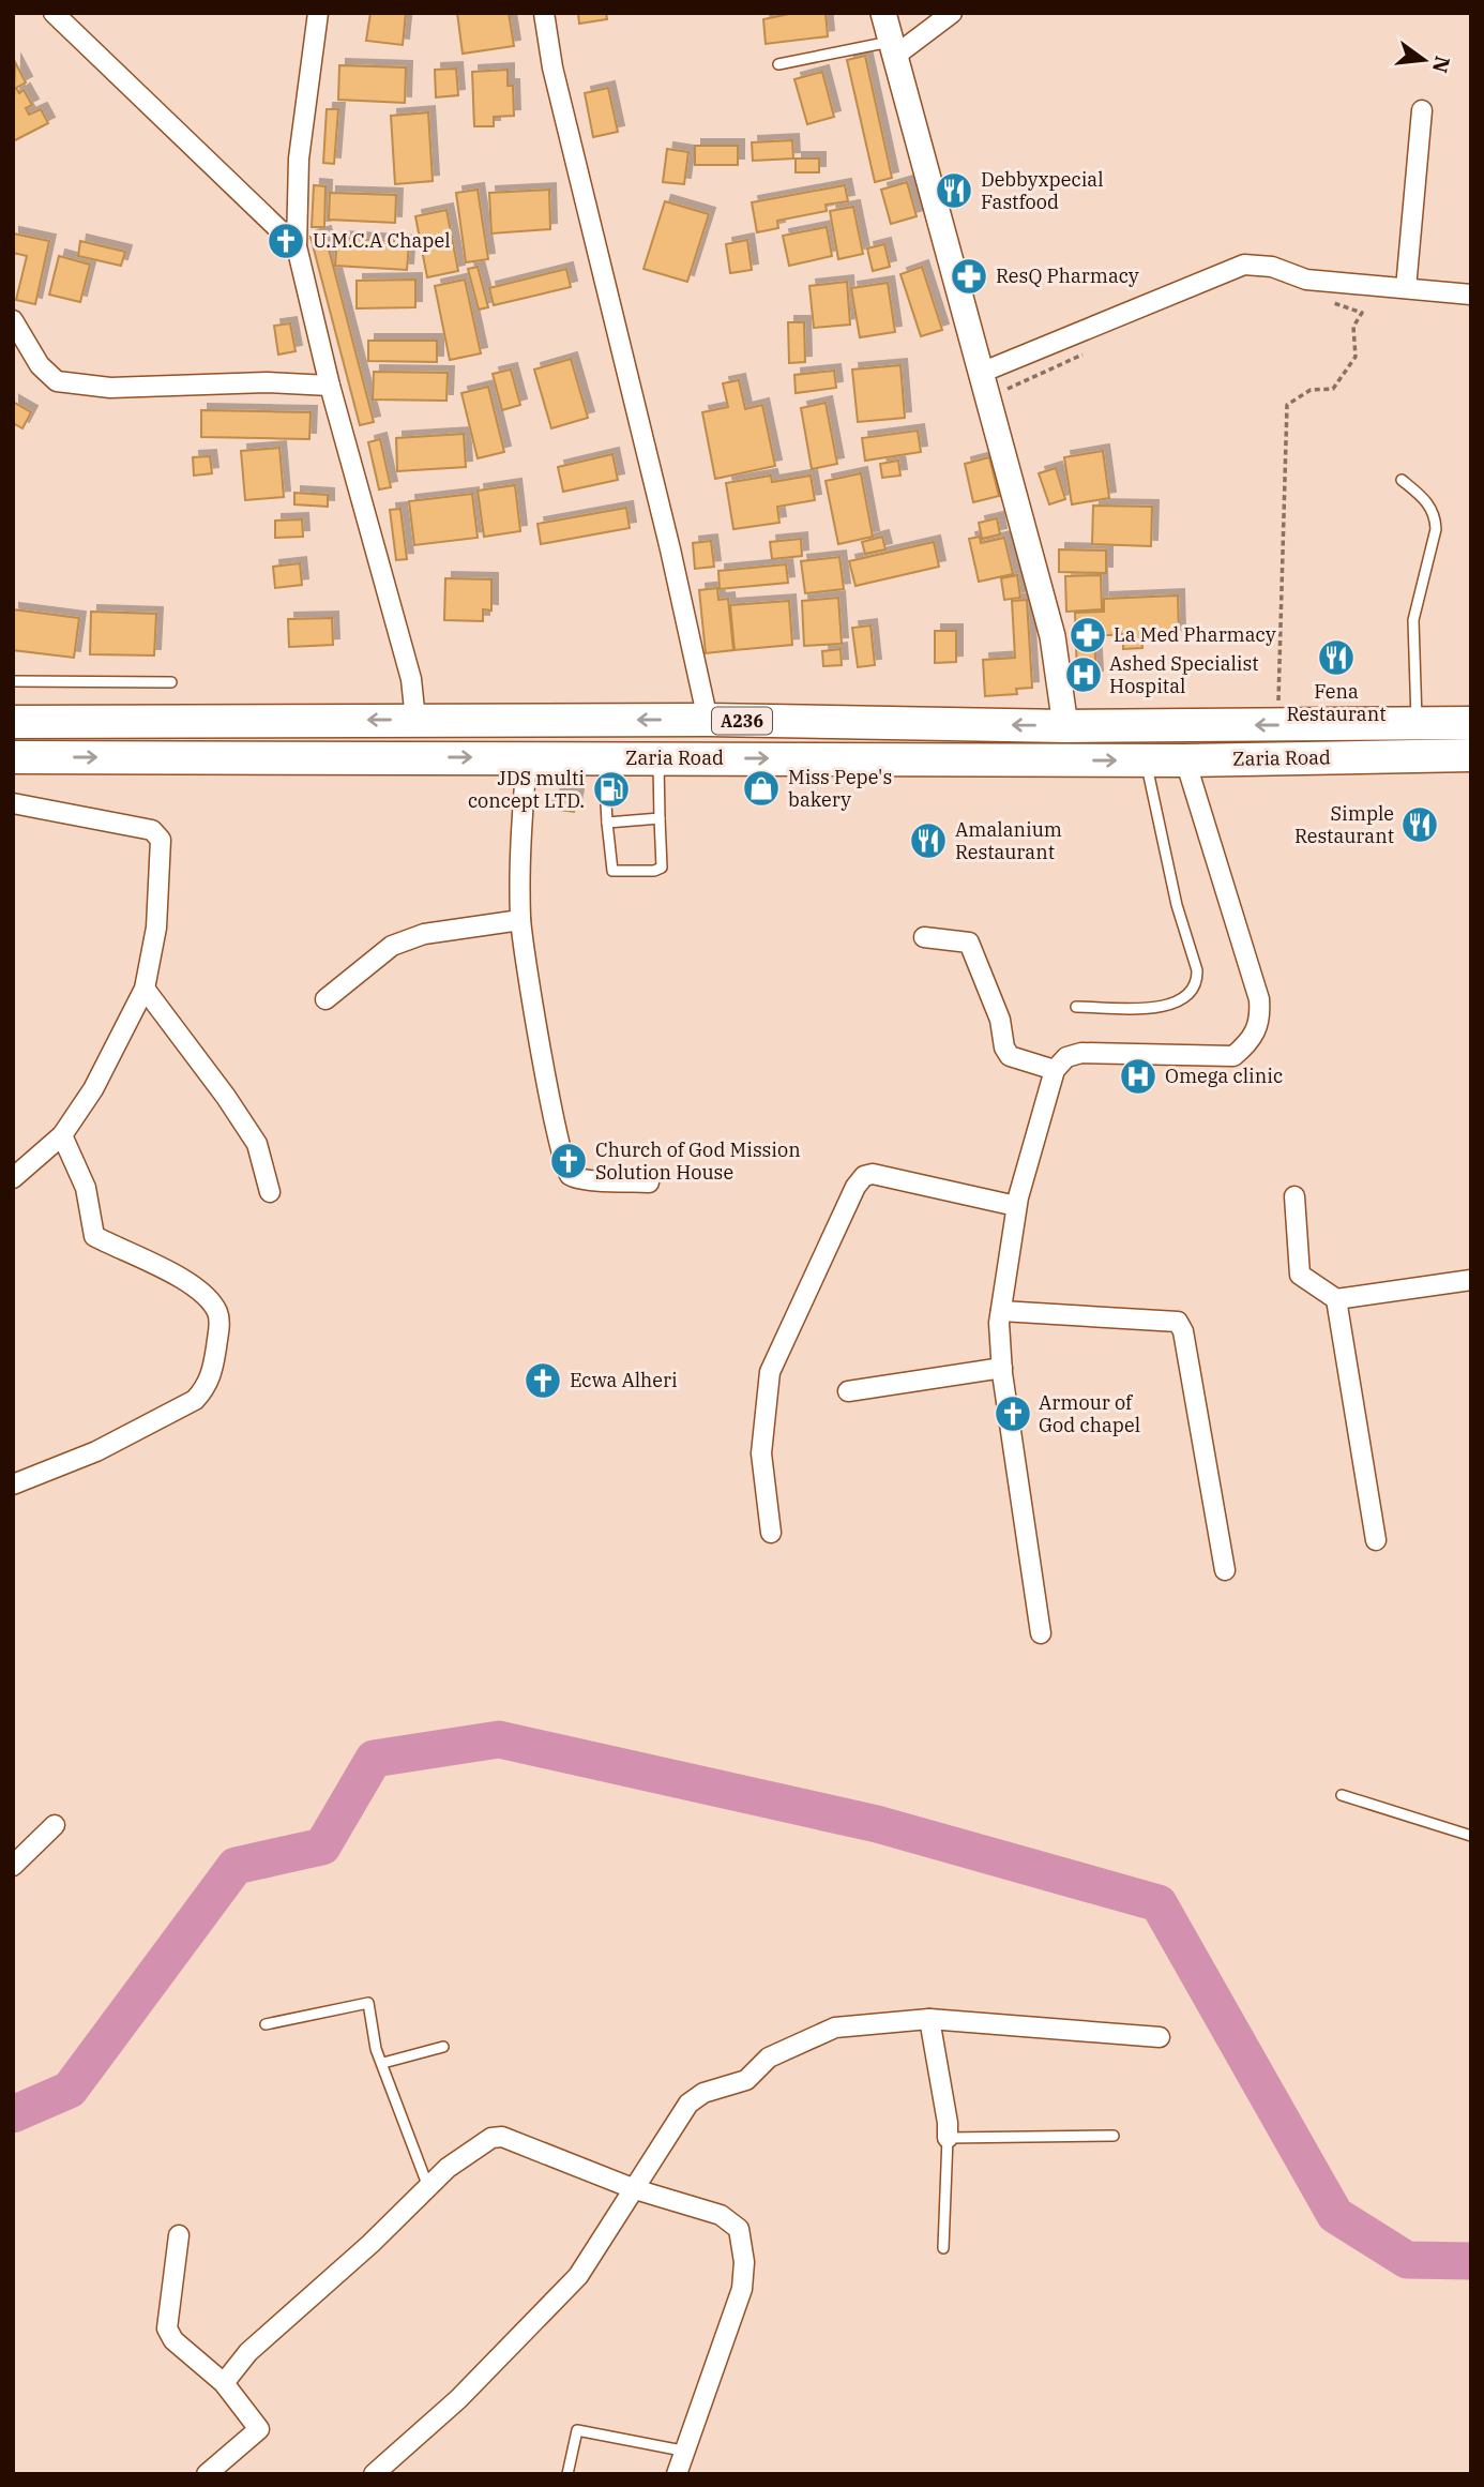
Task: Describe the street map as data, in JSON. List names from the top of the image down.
{
  "streets": {
    "highway": ["A236", "Zaria Road"]
  },
  "places": {
    "restaurant": [
      "Debbyxpecial Fastfood",
      "Fena Restaurant",
      "Simple Restaurant",
      "Amalanium Restaurant"
    ],
    "church": [
      "U.M.C.A Chapel",
      "Church of God Mission Solution House",
      "Ecwa Alheri",
      "Armour of God chapel"
    ],
    "pharmacy": ["ResQ Pharmacy", "La Med Pharmacy"],
    "hospital": ["Ashed Specialist Hospital", "Omega clinic"],
    "shop": ["Miss Pepe's bakery"],
    "fuel station": ["JDS multi concept LTD."]
  },
  "north": "right"
}
